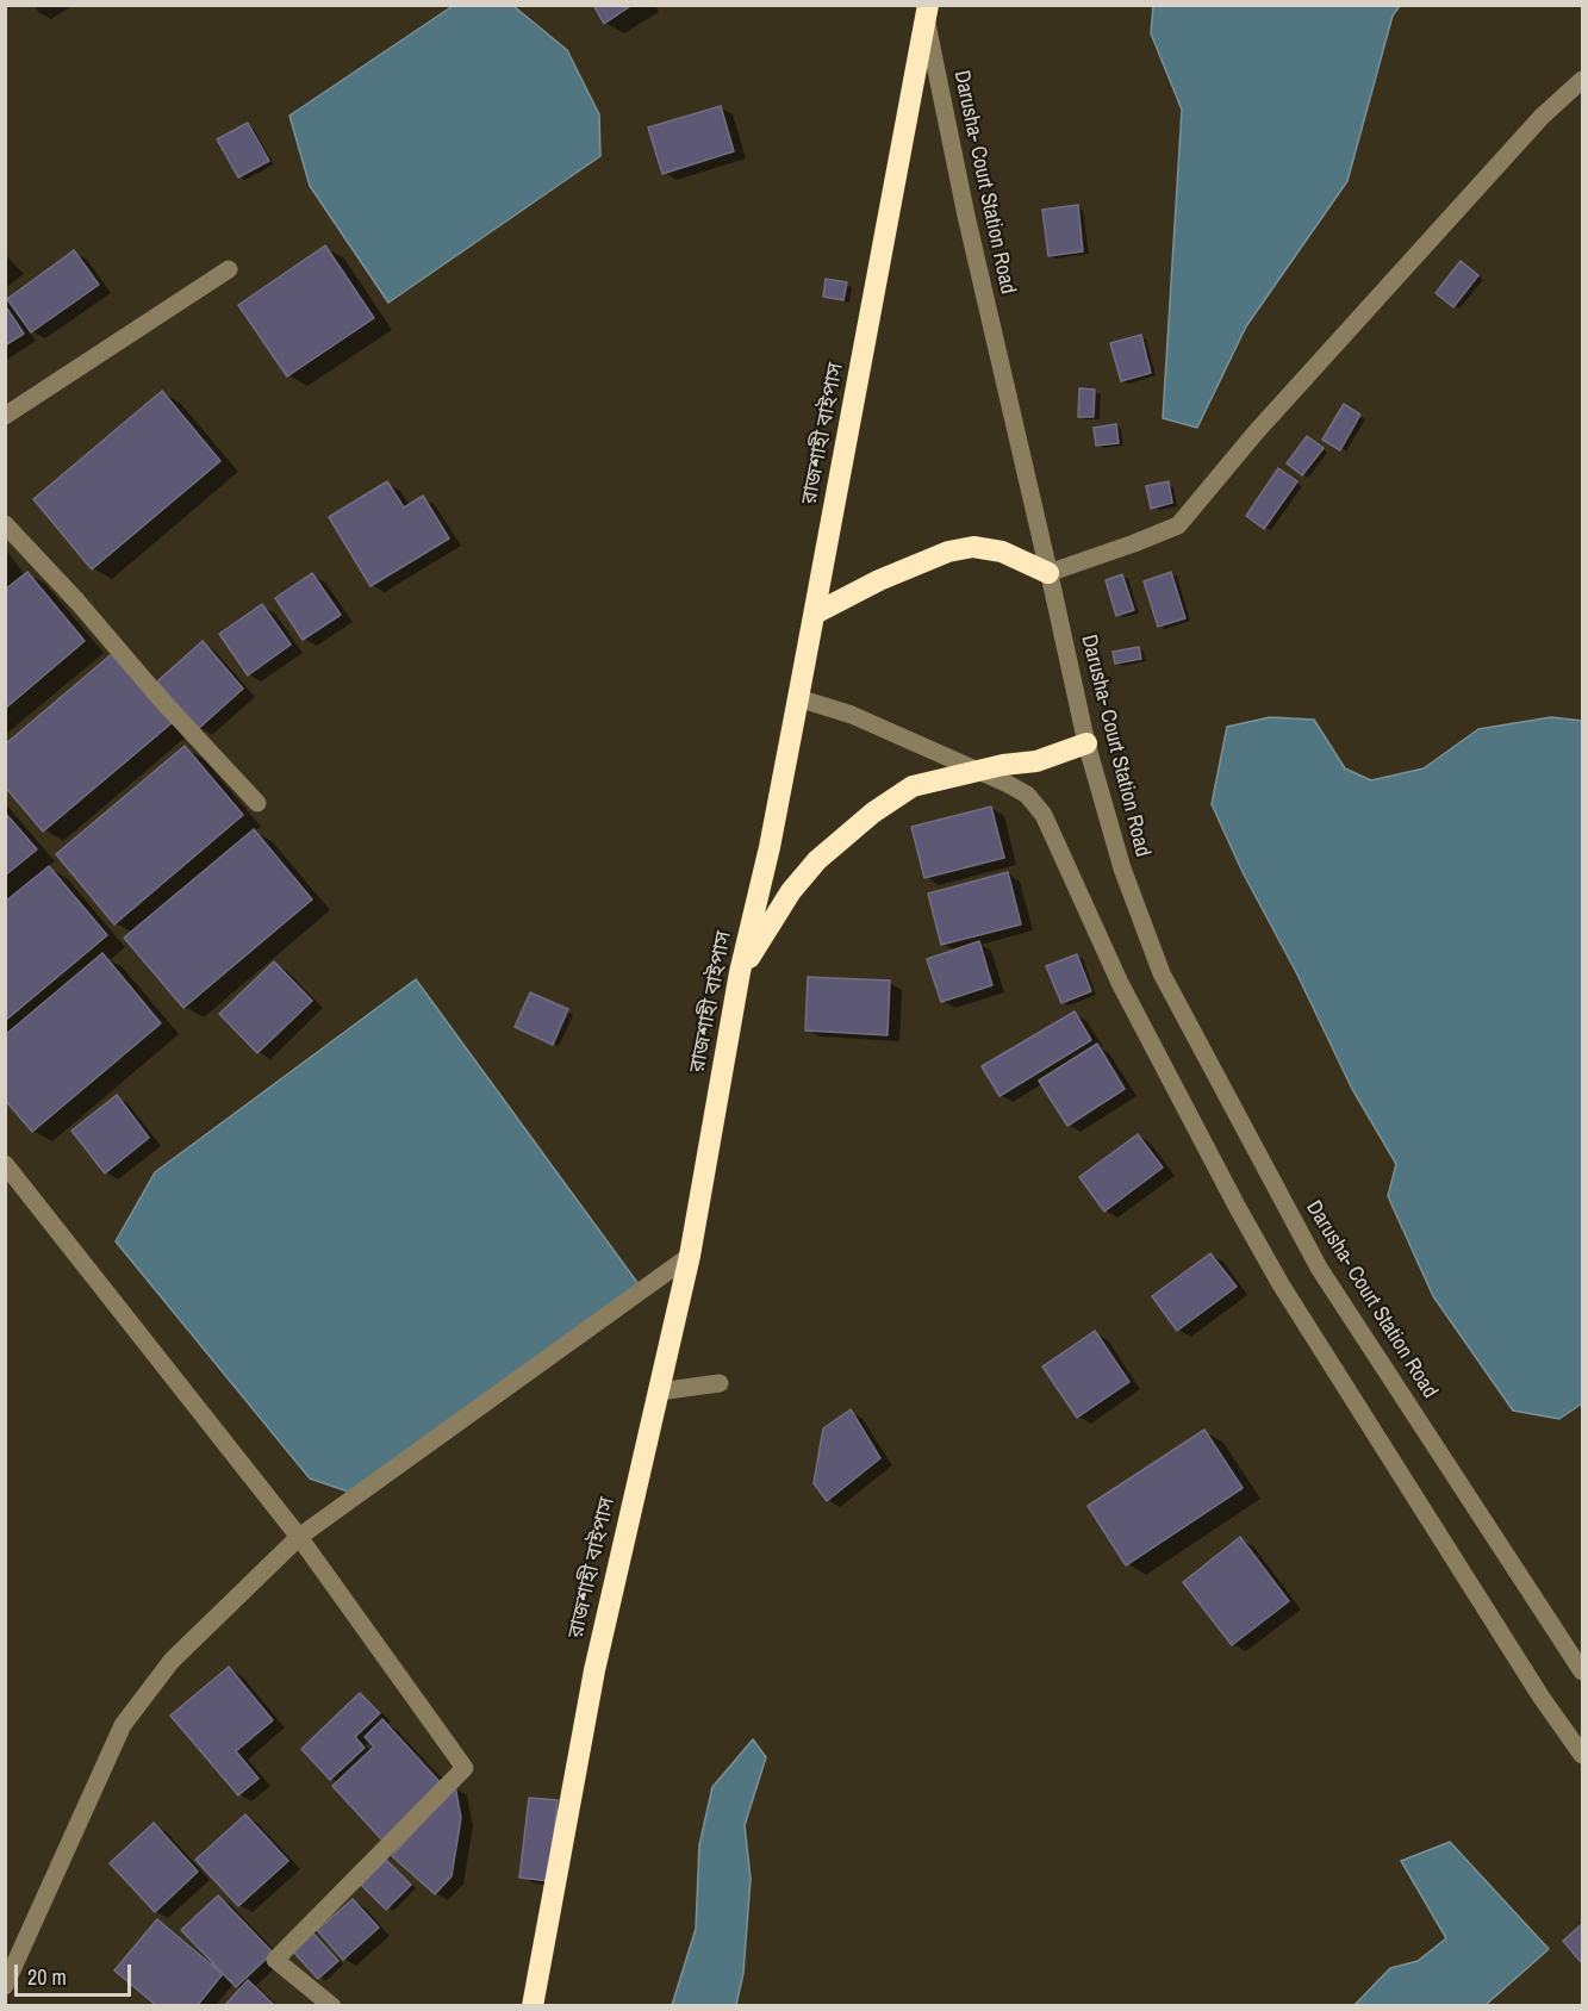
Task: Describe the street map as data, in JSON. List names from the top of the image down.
{
  "streets": {
    "highway": ["রাজশাহী বাইপাস"],
    "street": ["Darusha- Court Station Road"]
  },
  "crossings": [
    ["Darusha- Court Station Road", "রাজশাহী বাইপাস"]
  ],
  "scale_bar": "20 m"
}
